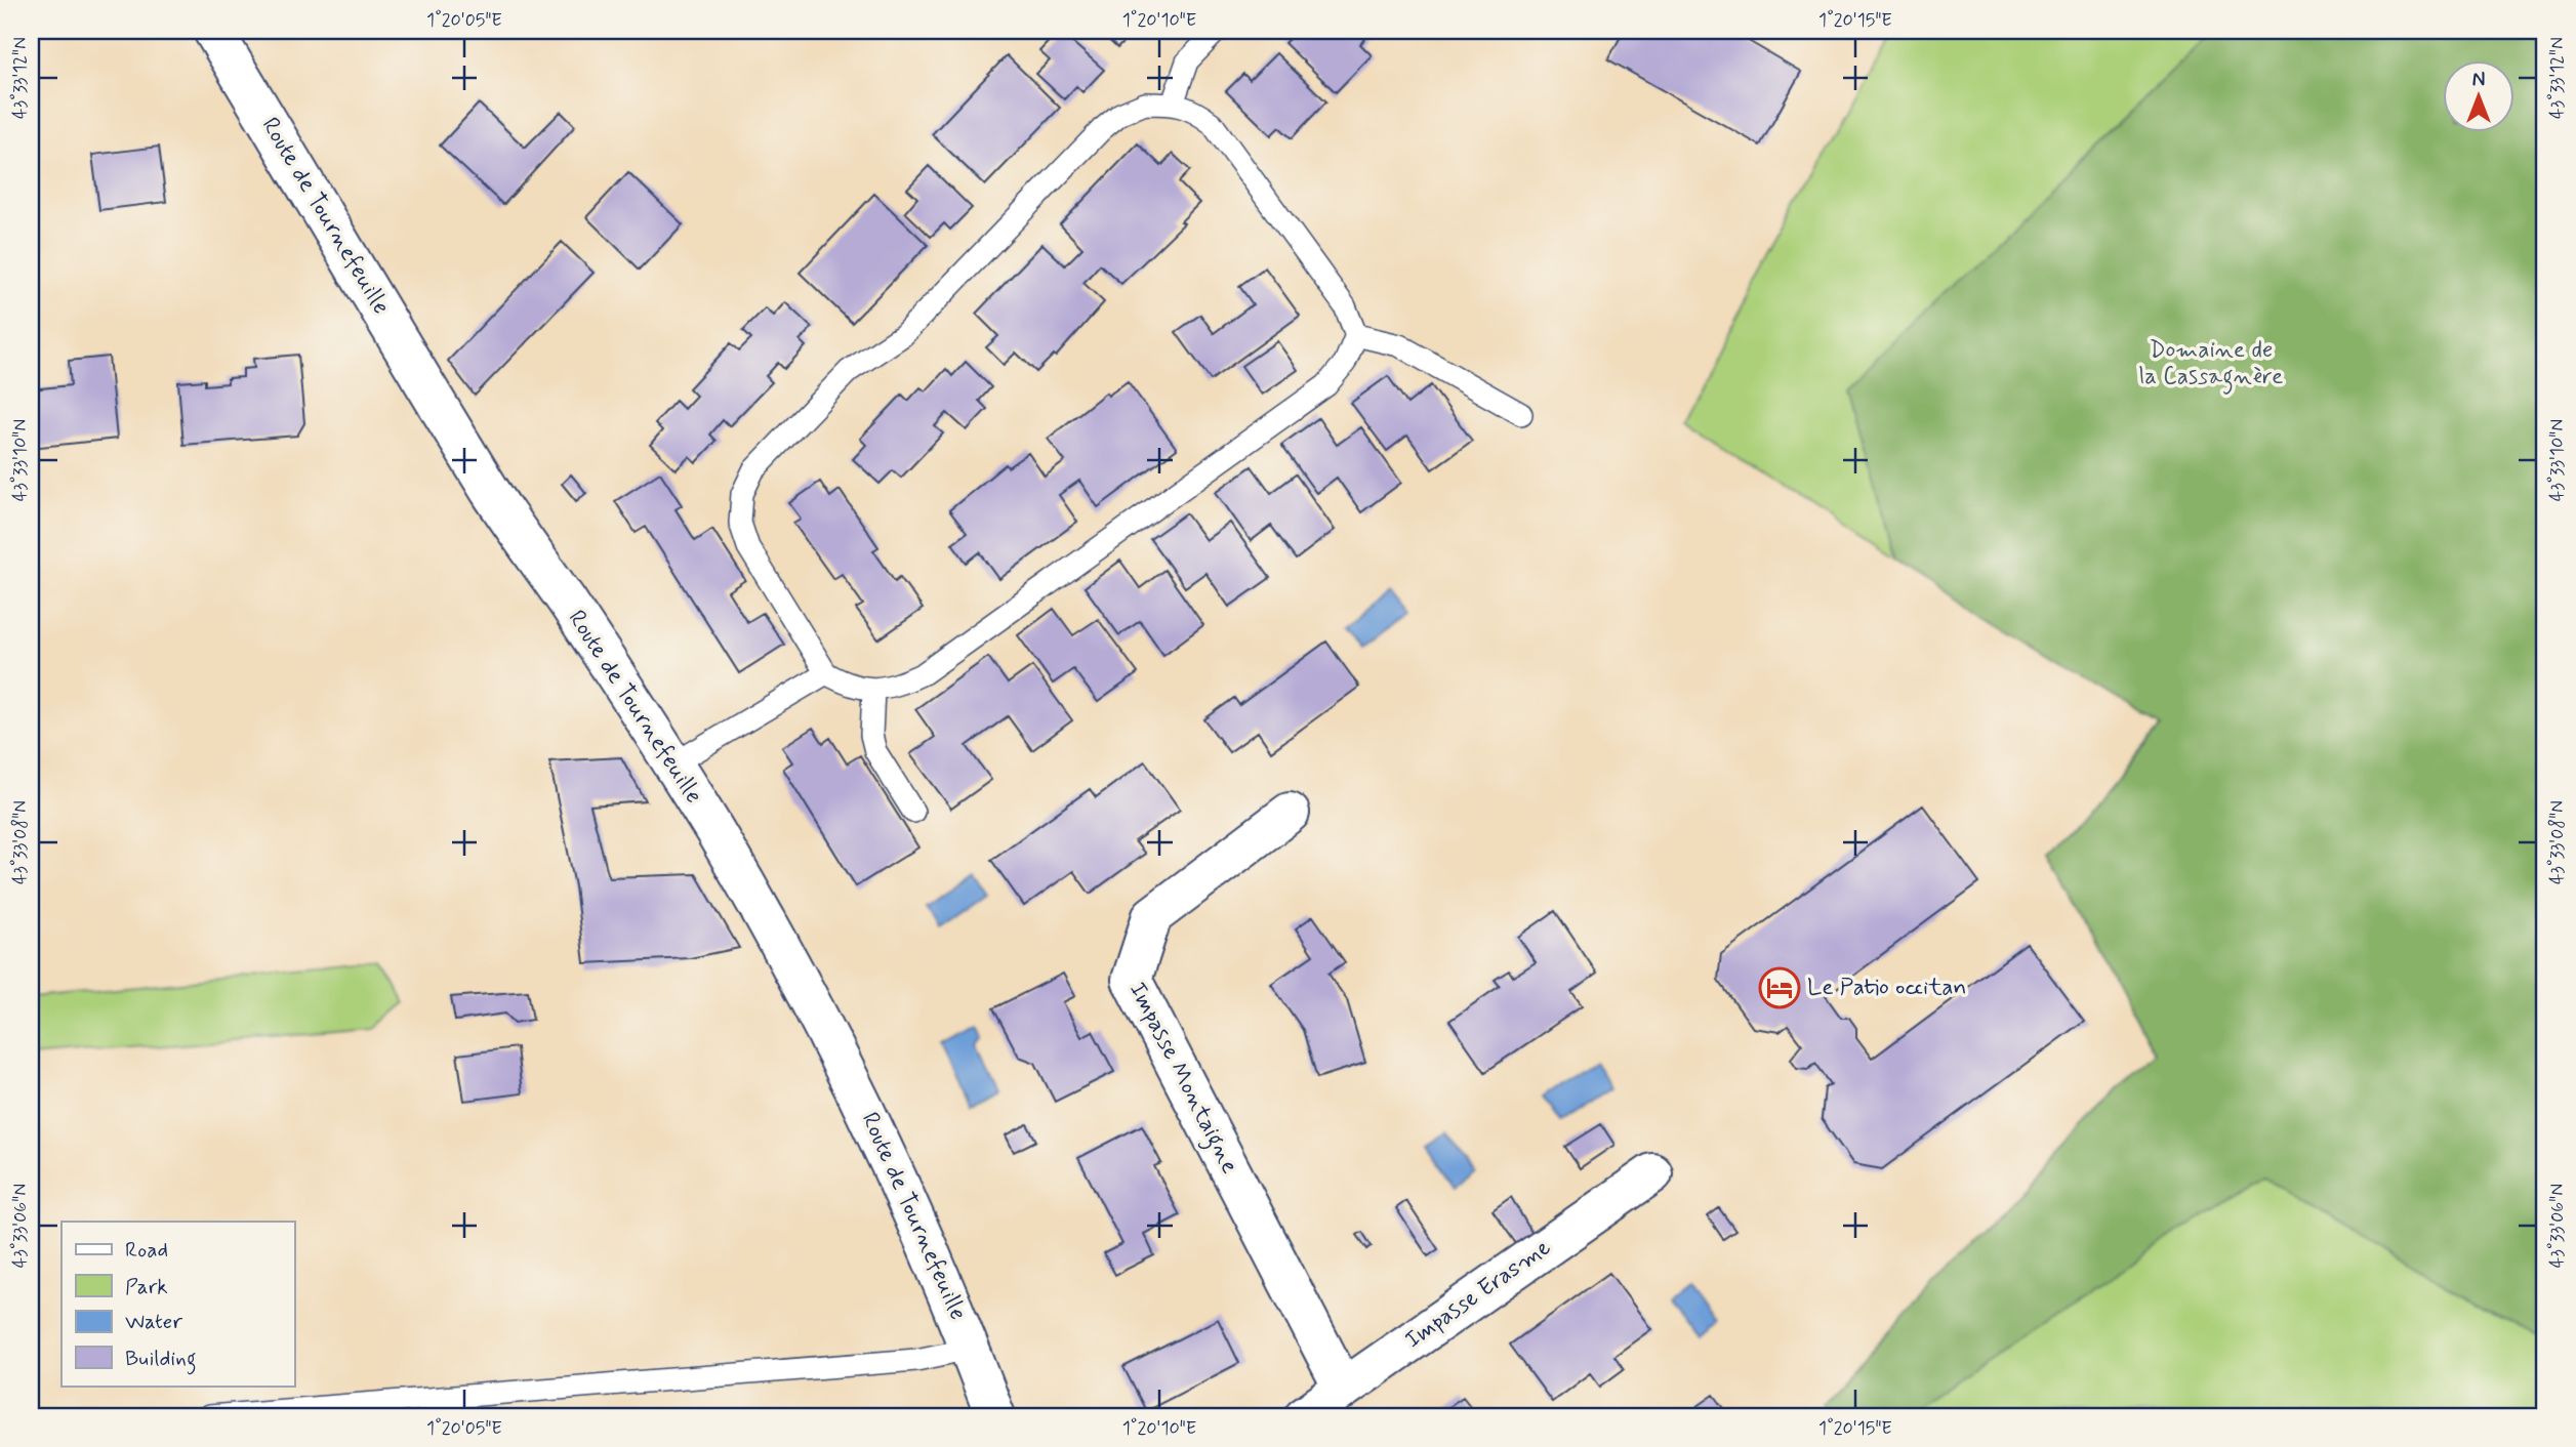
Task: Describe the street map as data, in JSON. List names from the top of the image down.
{
  "streets": {
    "street": ["Route de Tournefeuille", "Impasse Montaigne", "Impasse Erasme"]
  },
  "crossings": [
    ["Impasse Montaigne", "Impasse Erasme"]
  ],
  "parks": ["Domaine de la Cassagnère"],
  "places": {
    "hotel": ["Le Patio occitan"]
  },
  "legend": [
    "Road",
    "Park",
    "Water",
    "Building"
  ],
  "north": "top",
  "coordinates": [
    "1°20'05\"E",
    "1°20'10\"E",
    "1°20'15\"E",
    "43°33'12\"N",
    "43°33'10\"N",
    "43°33'08\"N",
    "43°33'06\"N"
  ]
}
